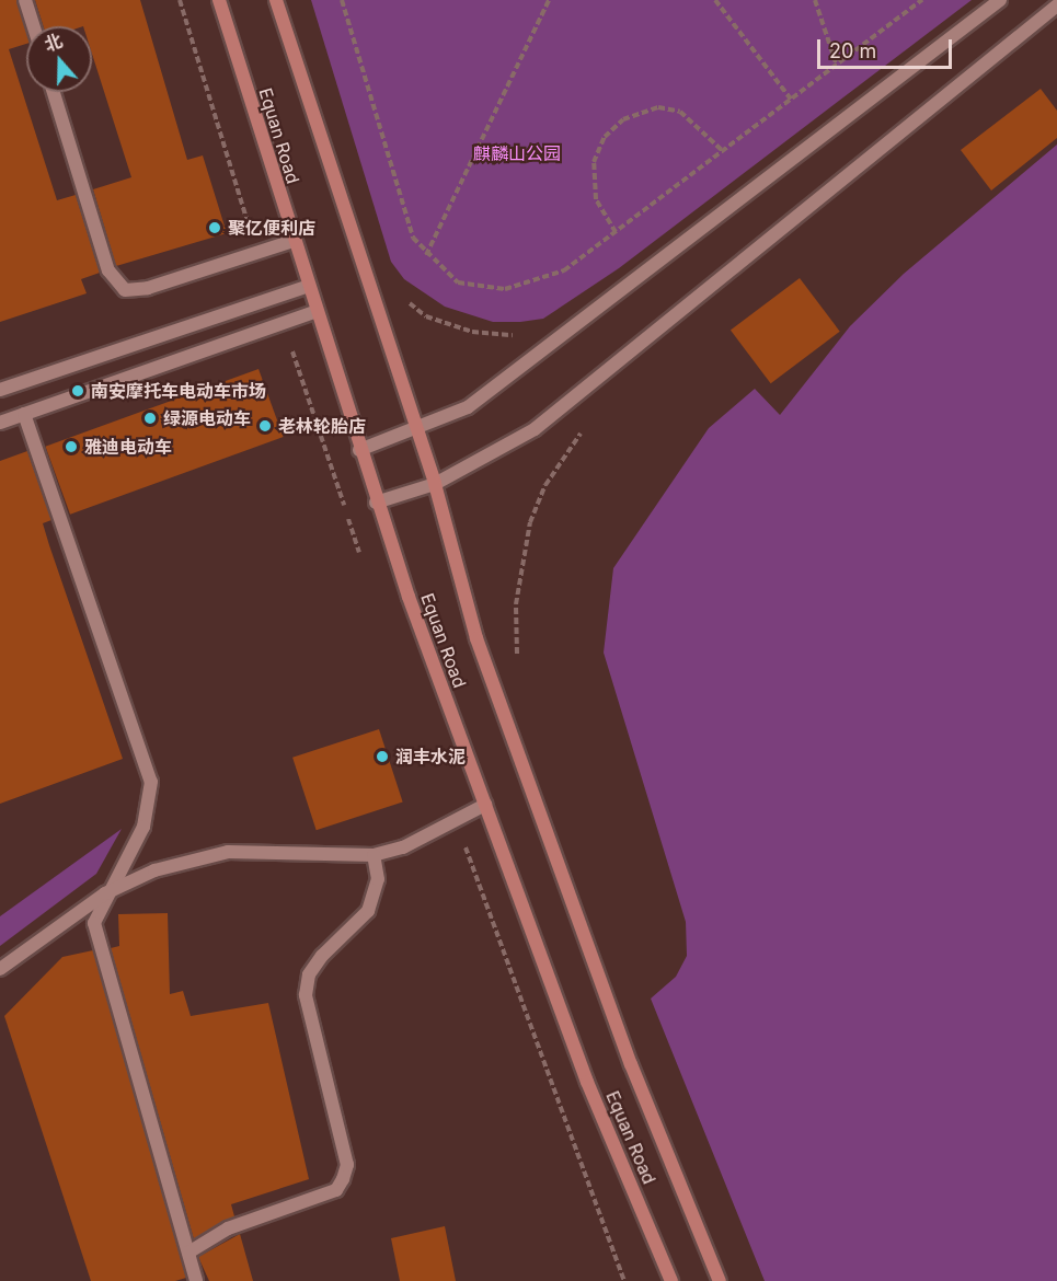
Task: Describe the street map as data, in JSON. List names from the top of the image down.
{
  "streets": {
    "main road": ["Equan Road"]
  },
  "parks": ["麒麟山公园"],
  "places": [
    "聚亿便利店",
    "南安摩托车电动车市场",
    "绿源电动车",
    "老林轮胎店",
    "雅迪电动车",
    "润丰水泥"
  ],
  "scale_bar": "20 m",
  "north": "top"
}
